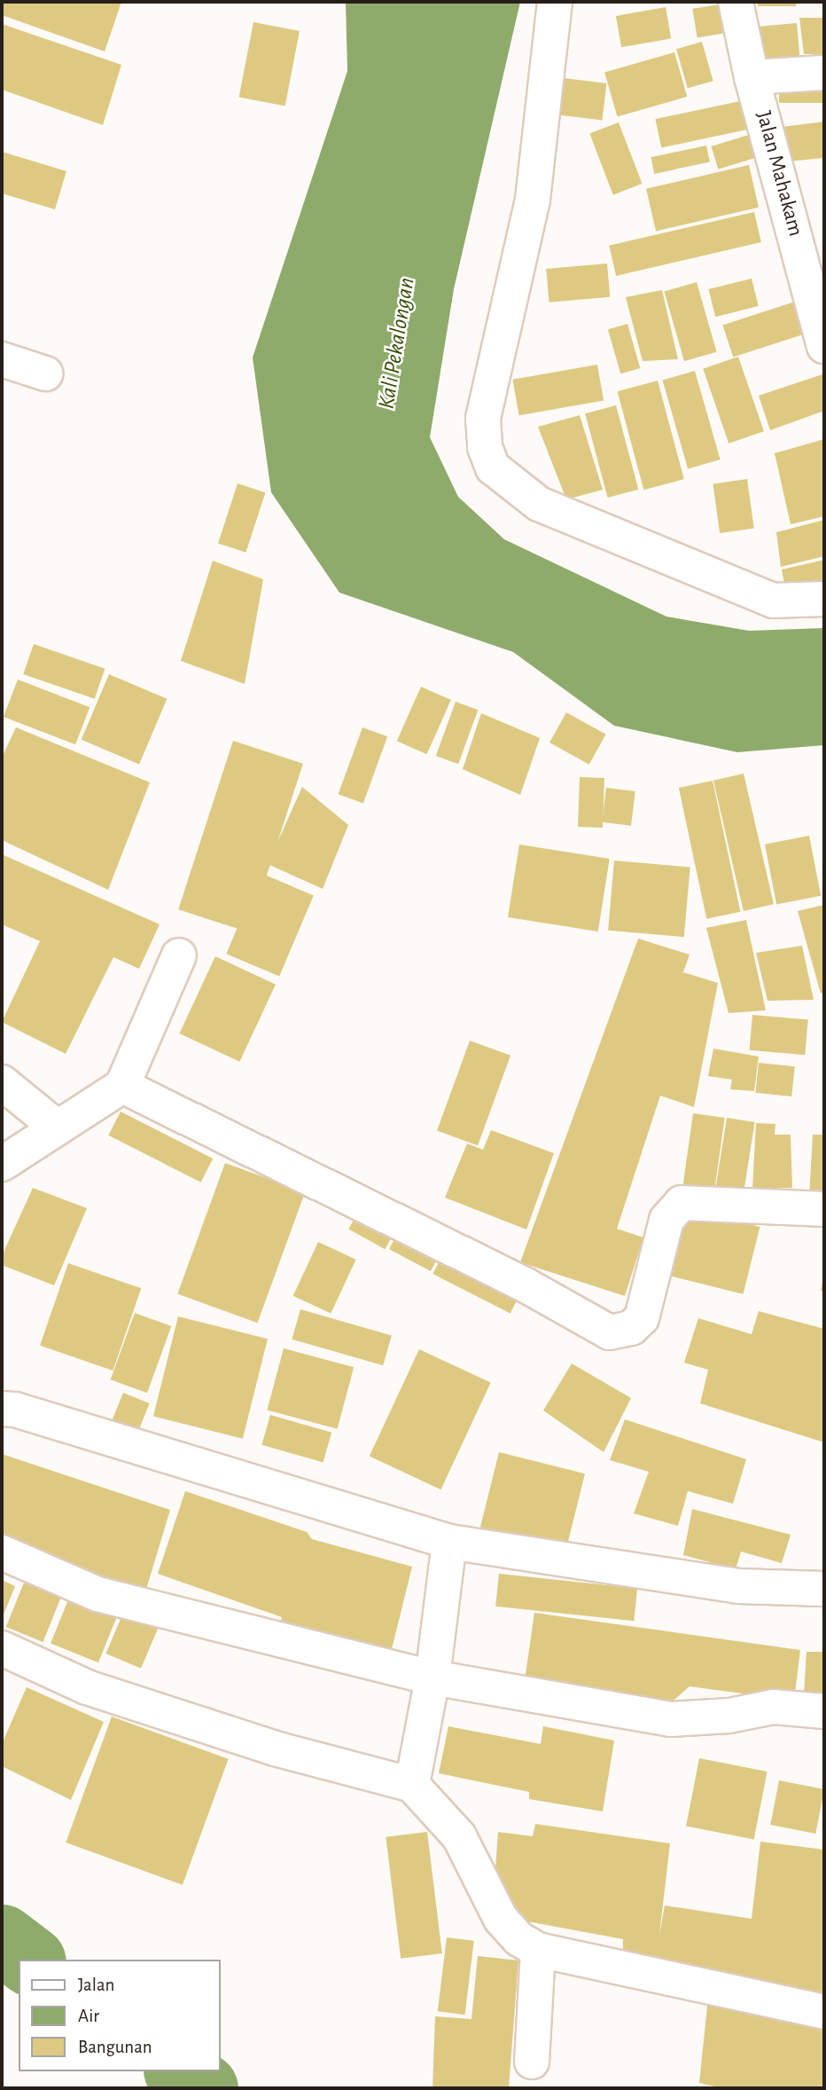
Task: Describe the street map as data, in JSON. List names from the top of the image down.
{
  "streets": {
    "street": ["Jalan Mahakam"]
  },
  "water": ["Kali Pekalongan"],
  "legend": ["Jalan", "Air", "Bangunan"]
}
